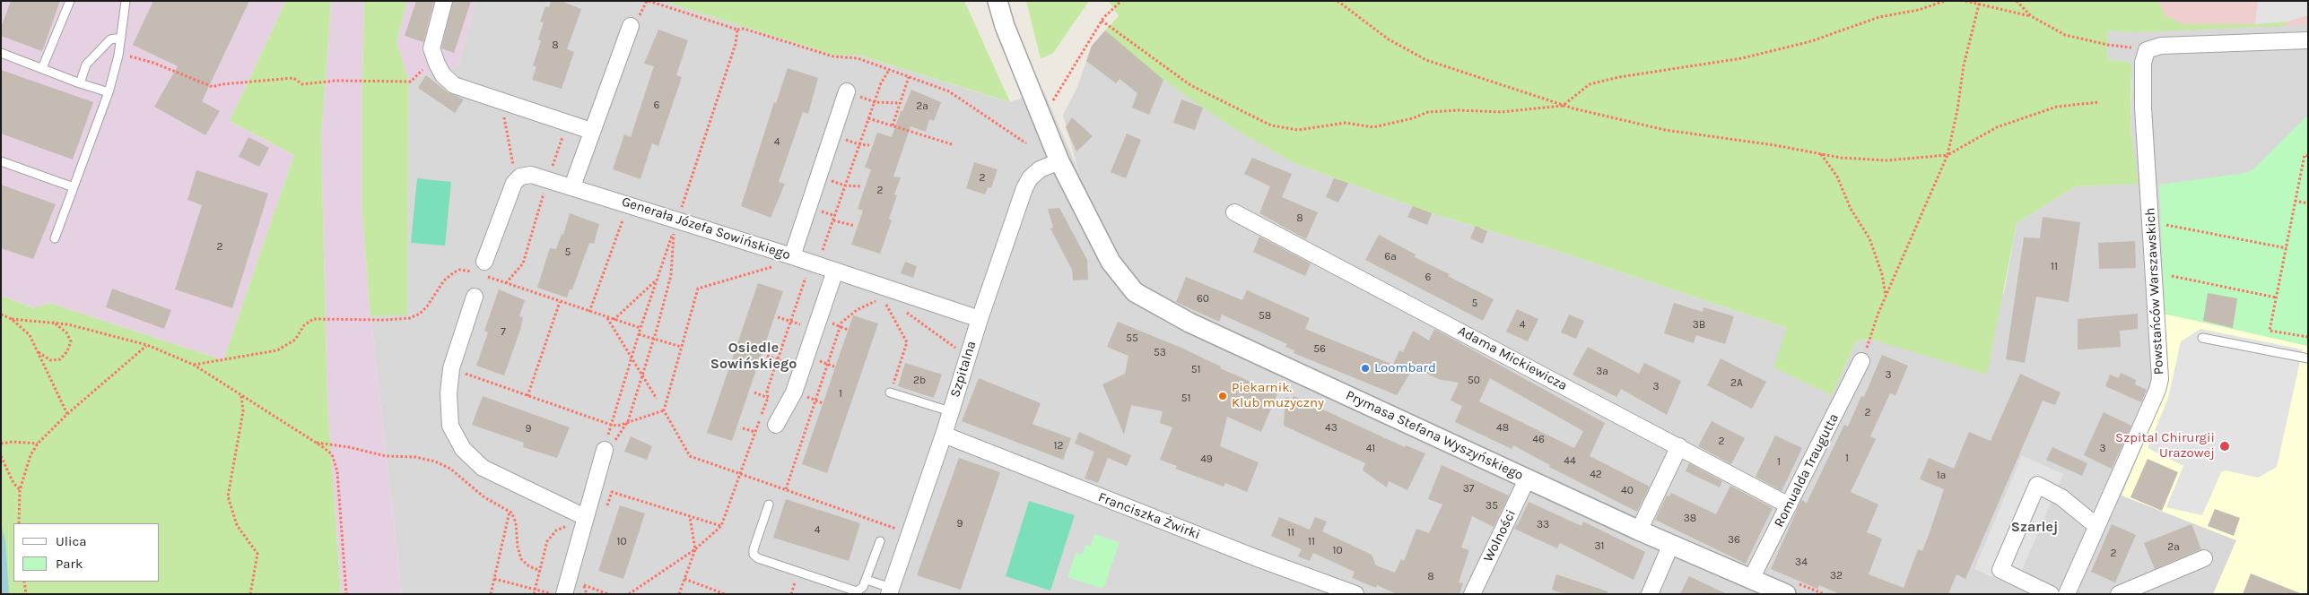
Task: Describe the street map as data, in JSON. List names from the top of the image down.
{
  "streets": {
    "street": [
      "Generała Józefa Sowińskiego",
      "Powstańców Warszawskich",
      "Adama Mickiewicza",
      "Szpitalna",
      "Prymasa Stefana Wyszyńskiego",
      "Romualda Traugutta",
      "Franciszka Żwirki",
      "Wolności"
    ]
  },
  "crossings": [
    ["Generała Józefa Sowińskiego", "Szpitalna"],
    ["Adama Mickiewicza", "Romualda Traugutta"],
    ["Szpitalna", "Prymasa Stefana Wyszyńskiego"],
    ["Szpitalna", "Franciszka Żwirki"],
    ["Prymasa Stefana Wyszyńskiego", "Romualda Traugutta"],
    ["Prymasa Stefana Wyszyńskiego", "Wolności"]
  ],
  "districts": ["Osiedle Sowińskiego", "Szarlej"],
  "places": ["Loombard", "Piekarnik. Klub muzyczny", "Szpital Chirurgii Urazowej"],
  "house_numbers": [
    "8",
    "6",
    "2a",
    "4",
    "2",
    "2",
    "8",
    "2",
    "5",
    "6a",
    "11",
    "6",
    "60",
    "5",
    "58",
    "4",
    "3B",
    "7",
    "55",
    "56",
    "53",
    "51",
    "3a",
    "3",
    "2b",
    "50",
    "2A",
    "3",
    "1",
    "51",
    "2",
    "43",
    "48",
    "9",
    "46",
    "2",
    "12",
    "41",
    "3",
    "1",
    "49",
    "44",
    "1",
    "42",
    "1a",
    "37",
    "40",
    "35",
    "38",
    "9",
    "33",
    "4",
    "11",
    "36",
    "10",
    "11",
    "31",
    "2a",
    "10",
    "2",
    "34",
    "32",
    "8"
  ],
  "legend": ["Ulica", "Park"]
}
